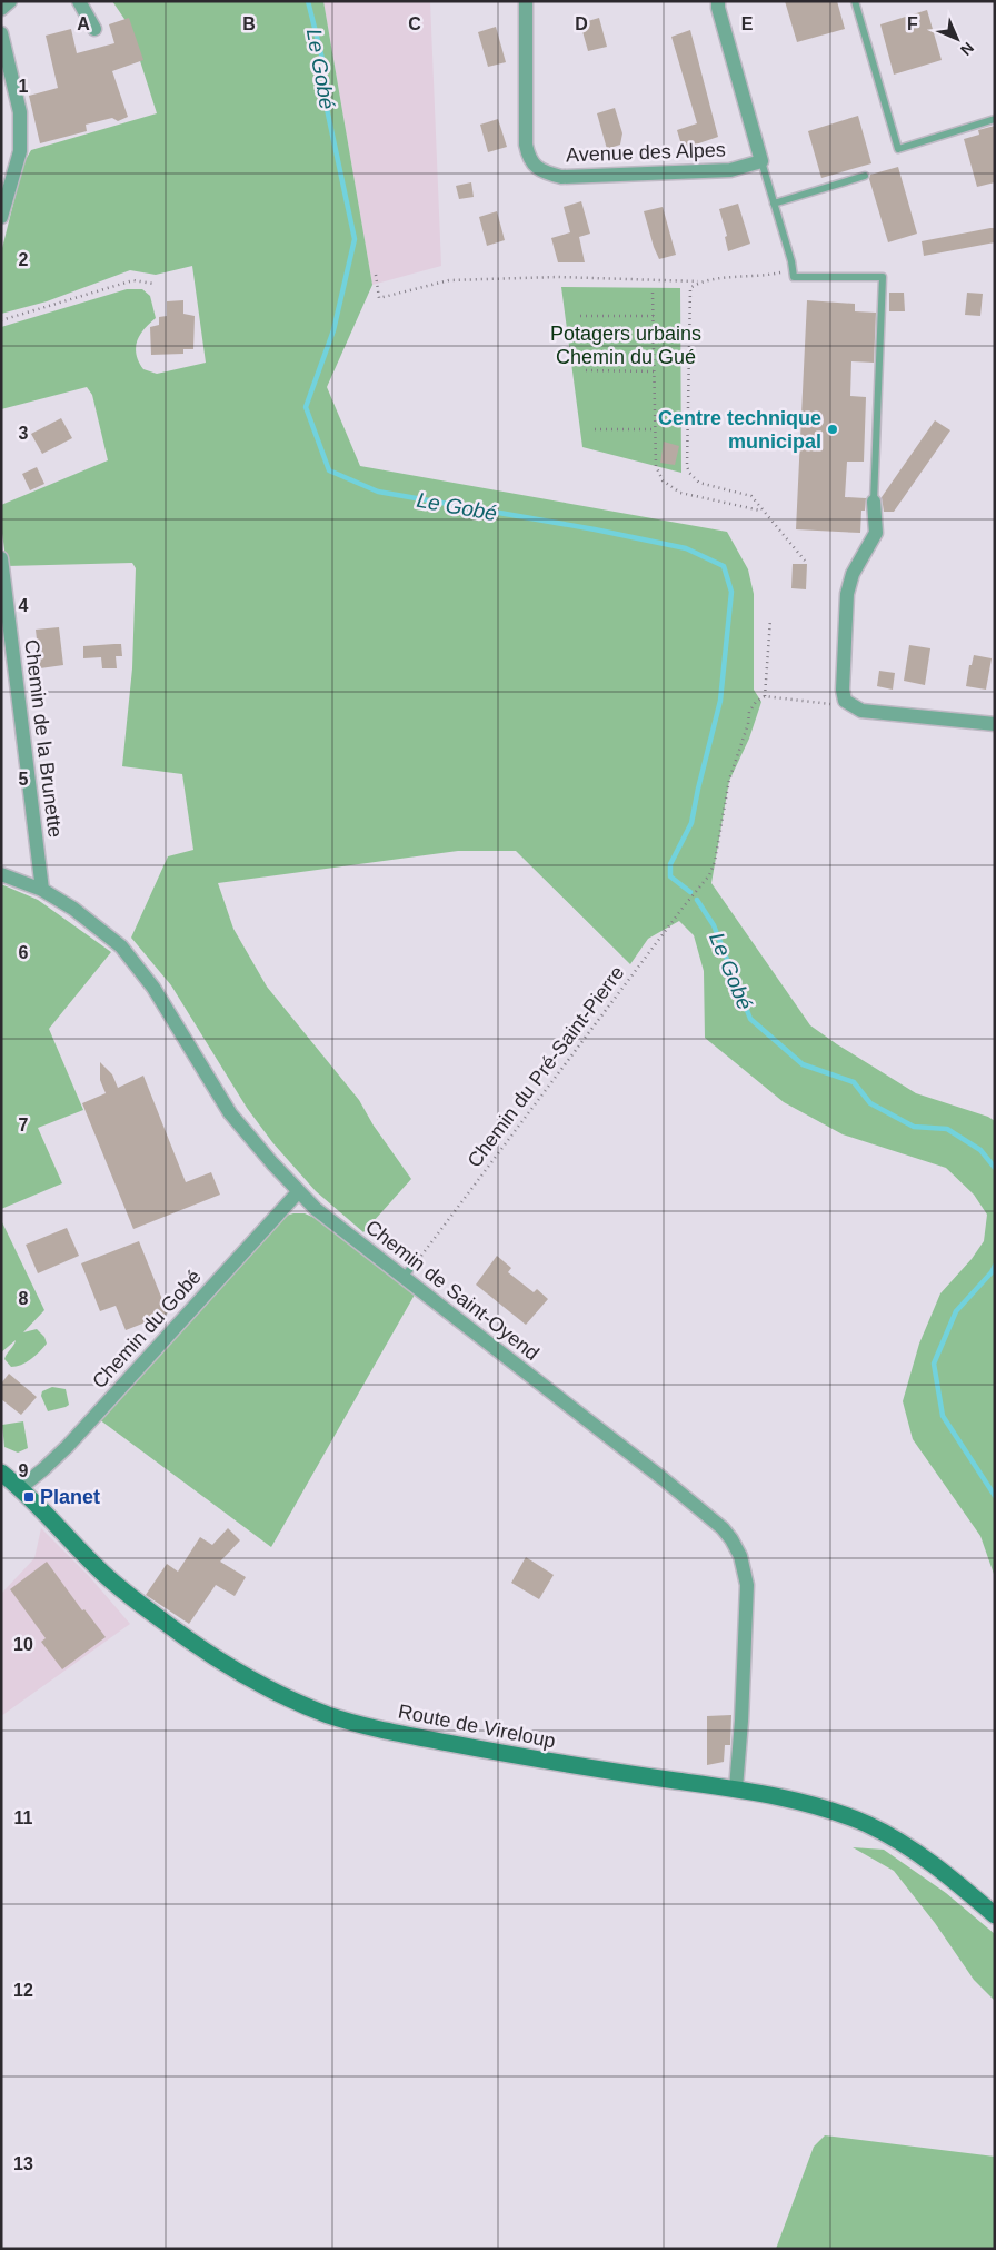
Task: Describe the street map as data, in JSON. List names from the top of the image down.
{
  "streets": {
    "main road": ["Route de Vireloup"],
    "street": [
      "Avenue des Alpes",
      "Chemin de la Brunette",
      "Chemin de Saint-Oyend",
      "Chemin du Gobé"
    ],
    "path": ["Chemin du Pré-Saint-Pierre"]
  },
  "crossings": [
    ["Chemin de la Brunette", "Chemin de Saint-Oyend"],
    ["Chemin de Saint-Oyend", "Chemin du Gobé"],
    ["Chemin de Saint-Oyend", "Route de Vireloup"],
    ["Chemin du Gobé", "Route de Vireloup"]
  ],
  "water": ["Le Gobé"],
  "parks": ["Potagers urbains Chemin du Gué"],
  "places": {
    "other": ["Centre technique municipal"],
    "transit": ["Planet"]
  },
  "north": "bottom right",
  "grid": {
    "columns": [
      "A",
      "B",
      "C",
      "D",
      "E",
      "F"
    ],
    "rows": [
      "1",
      "2",
      "3",
      "4",
      "5",
      "6",
      "7",
      "8",
      "9",
      "10",
      "11",
      "12",
      "13"
    ]
  }
}
